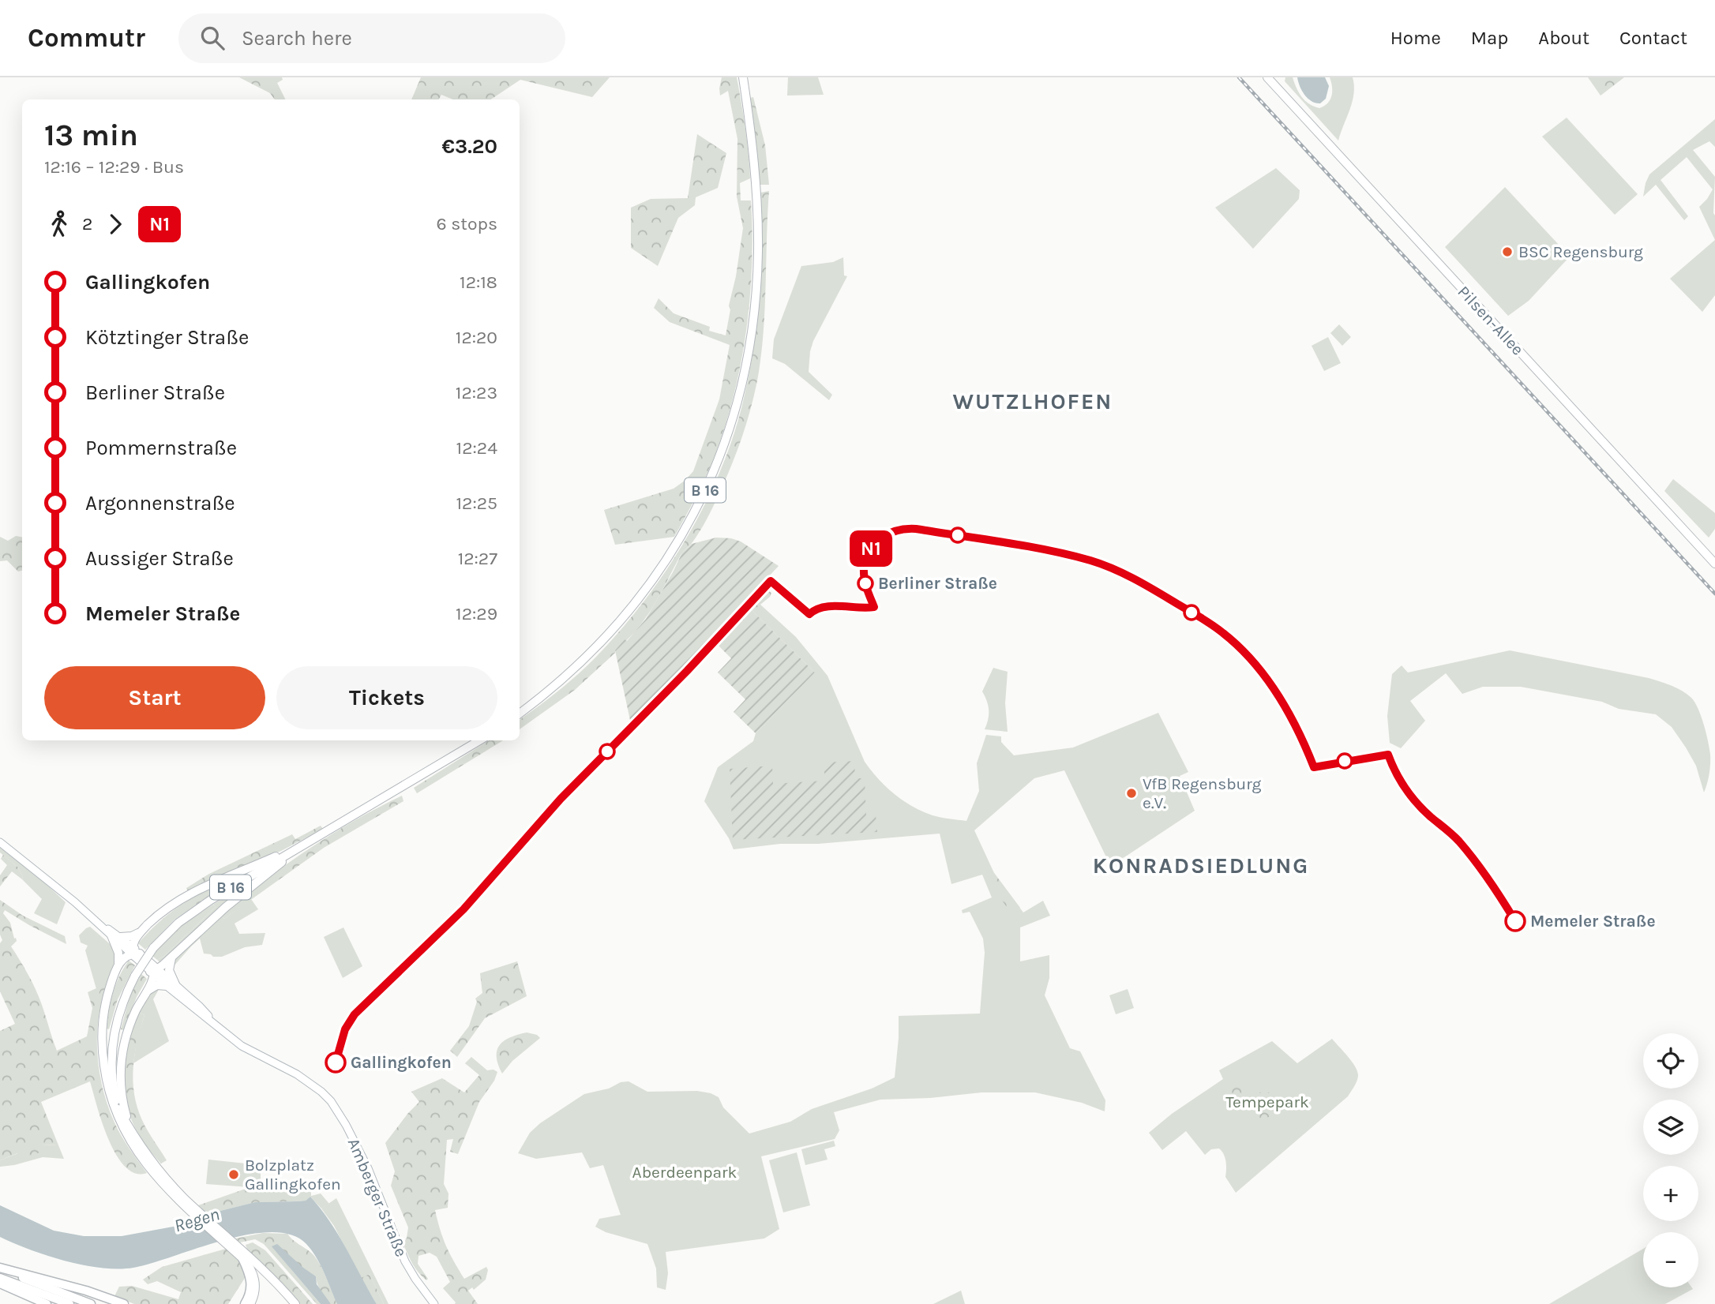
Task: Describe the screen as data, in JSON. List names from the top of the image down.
{
  "streets": {
    "main road": ["Pilsen-Allee", "B 16", "Amberger Straße"]
  },
  "crossings": [
    ["B 16", "Amberger Straße"]
  ],
  "districts": ["WUTZLHOFEN", "KONRADSIEDLUNG"],
  "water": ["Regen"],
  "parks": ["Tempepark", "Aberdeenpark"],
  "places": [
    "BSC Regensburg",
    "Berliner Straße",
    "VfB Regensburg e.V.",
    "Memeler Straße",
    "Gallingkofen",
    "Bolzplatz Gallingkofen"
  ],
  "lines": ["bus line N1"],
  "page": {
    "header": "Commutr",
    "search": "Search here",
    "nav": [
      "Home",
      "Map",
      "About",
      "Contact"
    ],
    "on_map": "N1",
    "heading": ["13 min", "12:16 – 12:29 · Bus", "€3.20"],
    "legs": ["2", "N1", "6 stops"],
    "list": [
      {
        "name": "Gallingkofen",
        "value": "12:18"
      },
      {
        "name": "Kötztinger Straße",
        "value": "12:20"
      },
      {
        "name": "Berliner Straße",
        "value": "12:23"
      },
      {
        "name": "Pommernstraße",
        "value": "12:24"
      },
      {
        "name": "Argonnenstraße",
        "value": "12:25"
      },
      {
        "name": "Aussiger Straße",
        "value": "12:27"
      },
      {
        "name": "Memeler Straße",
        "value": "12:29"
      }
    ],
    "buttons": ["Start", "Tickets"],
    "map_buttons": ["+", "−"]
  }
}
